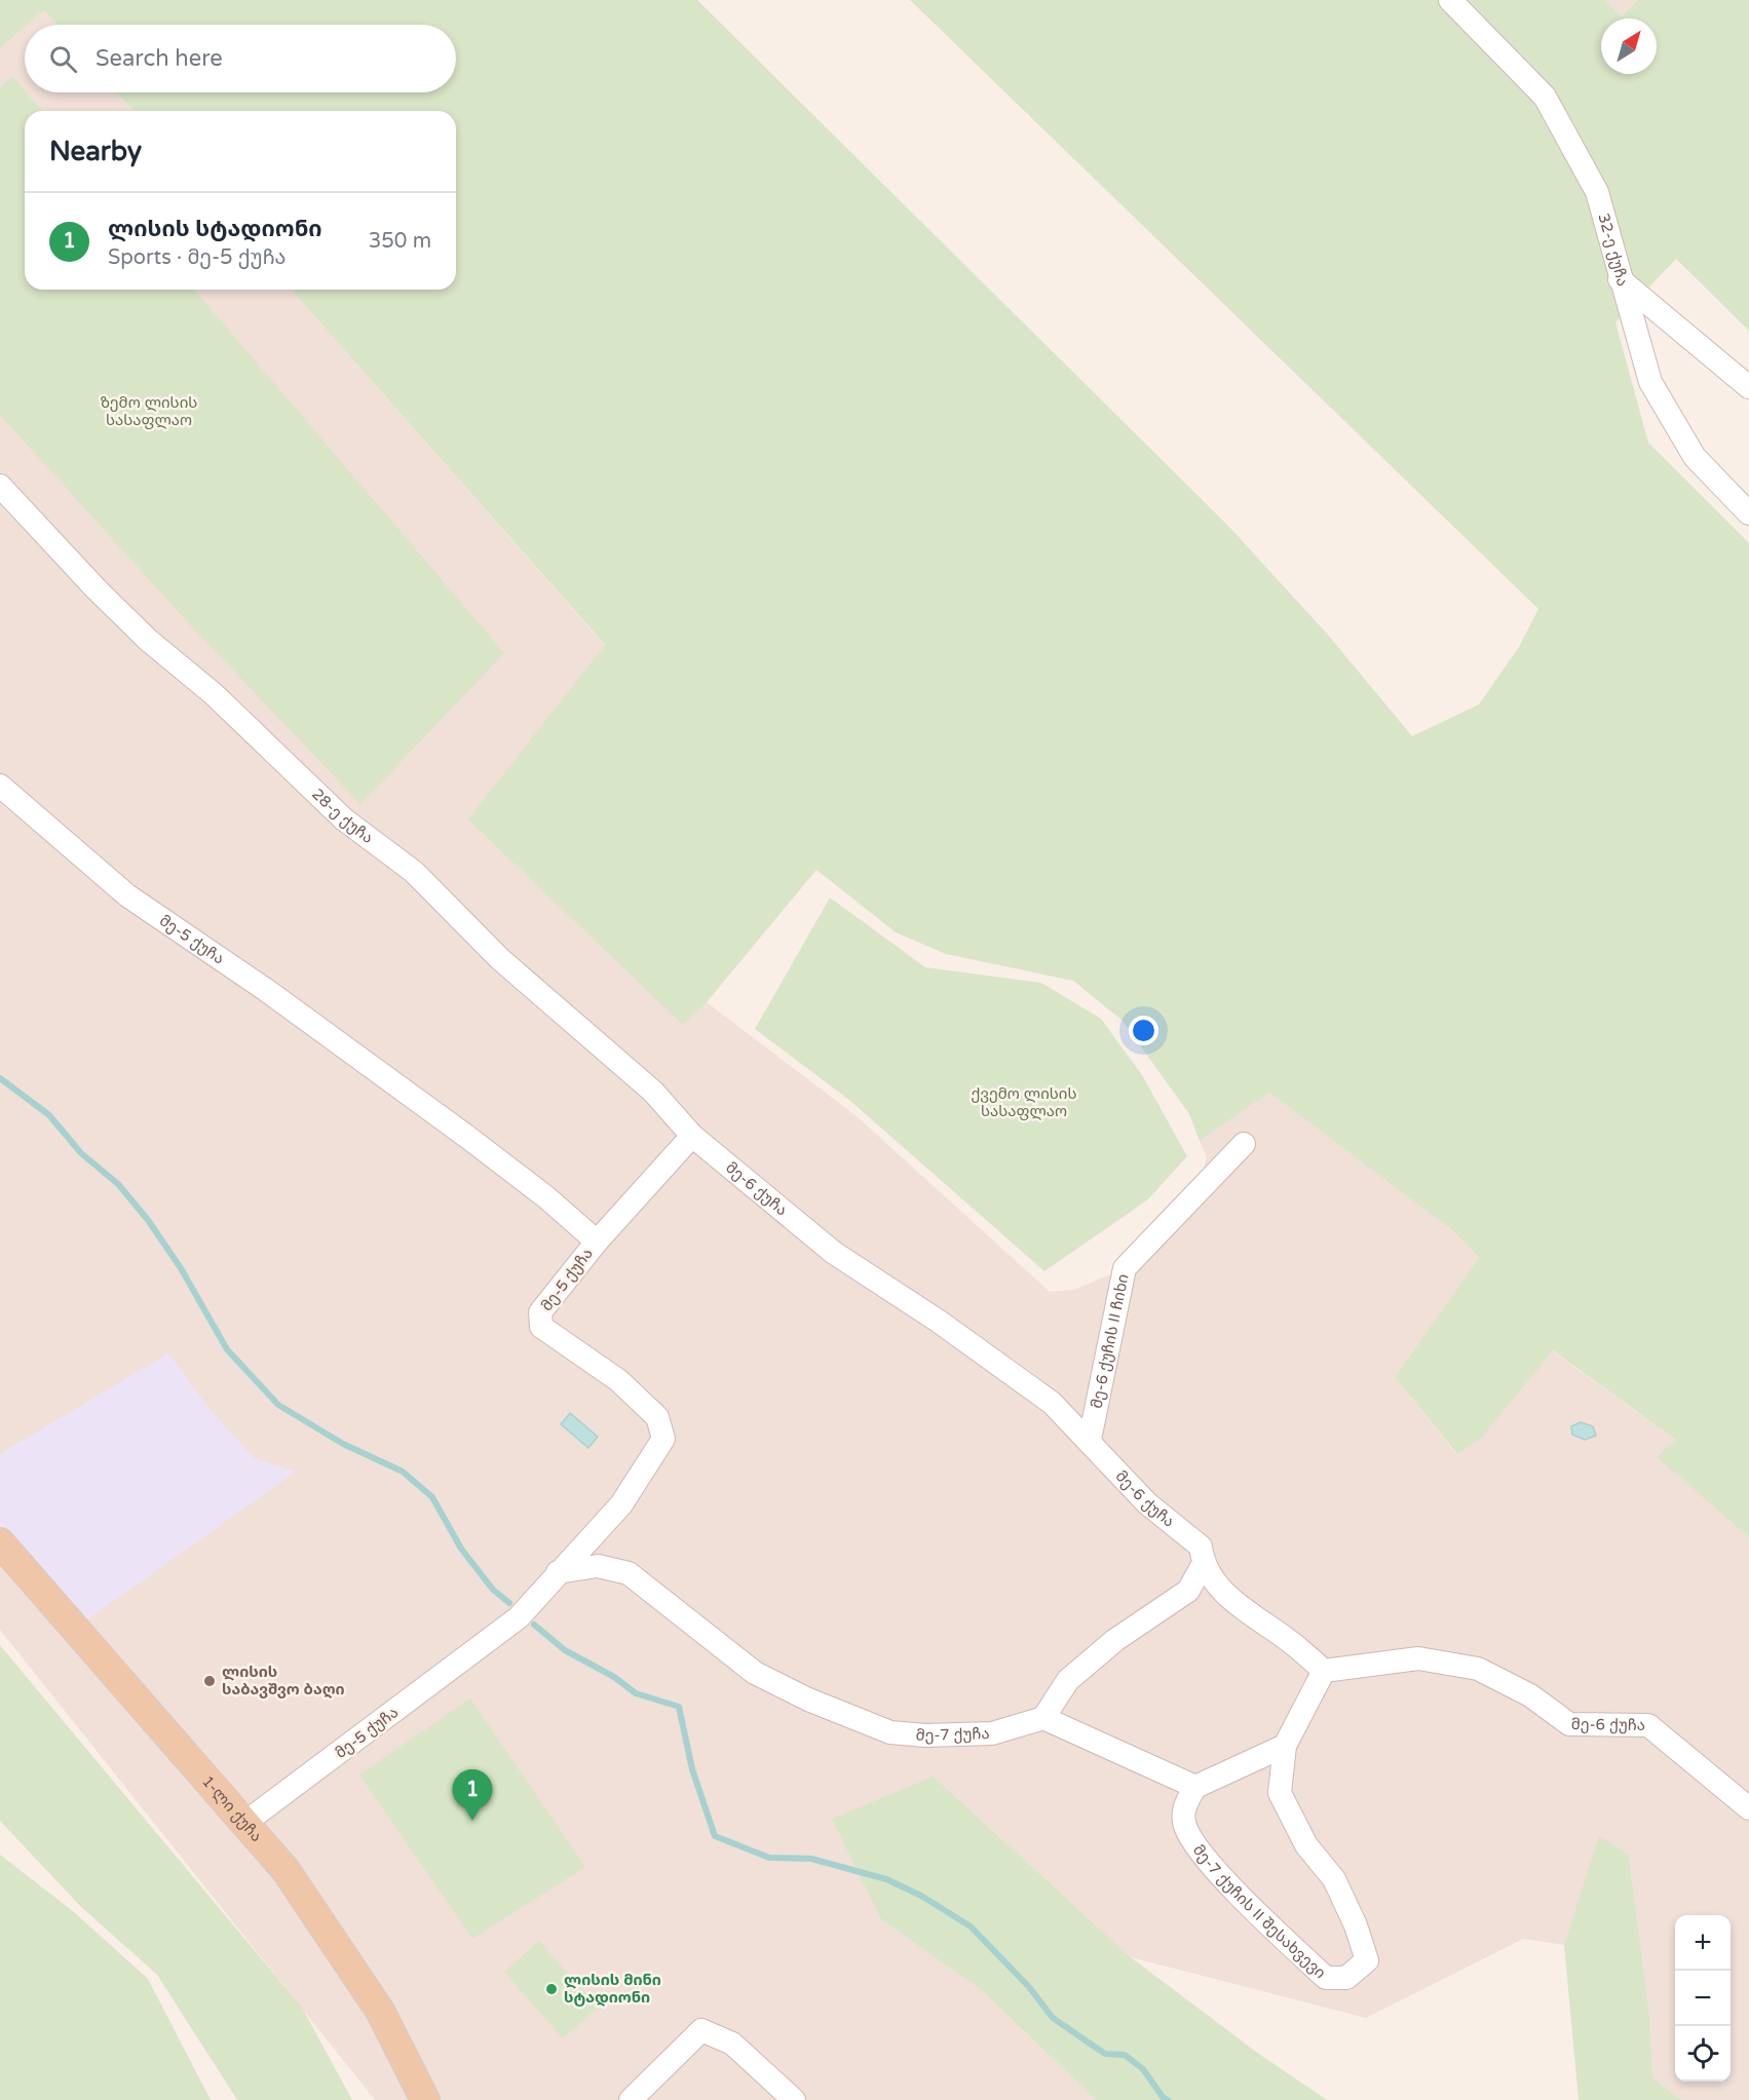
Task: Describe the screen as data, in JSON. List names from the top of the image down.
{
  "streets": {
    "main road": ["1-ლი ქუჩა"],
    "street": [
      "32-ე ქუჩა",
      "28-ე ქუჩა",
      "მე-5 ქუჩა",
      "მე-6 ქუჩა",
      "მე-6 ქუჩის II ჩიხი",
      "მე-7 ქუჩა",
      "მე-7 ქუჩის II შესახვევი"
    ]
  },
  "crossings": [
    ["28-ე ქუჩა", "მე-6 ქუჩა"],
    ["მე-5 ქუჩა", "მე-7 ქუჩა"],
    ["მე-5 ქუჩა", "1-ლი ქუჩა"],
    ["მე-6 ქუჩა", "მე-6 ქუჩის II ჩიხი"]
  ],
  "parks": ["ზემო ლისის სასაფლაო", "ქვემო ლისის სასაფლაო"],
  "places": ["ლისის საბავშვო ბაღი", "ლისის მინი სტადიონი"],
  "north": "top right",
  "page": {
    "search": "Search here",
    "heading": "Nearby",
    "list": [
      {
        "mark": "1",
        "name": "ლისის სტადიონი",
        "note": "Sports · მე-5 ქუჩა",
        "value": "350 m"
      }
    ],
    "pins": "1",
    "map_buttons": ["+", "−"]
  }
}
